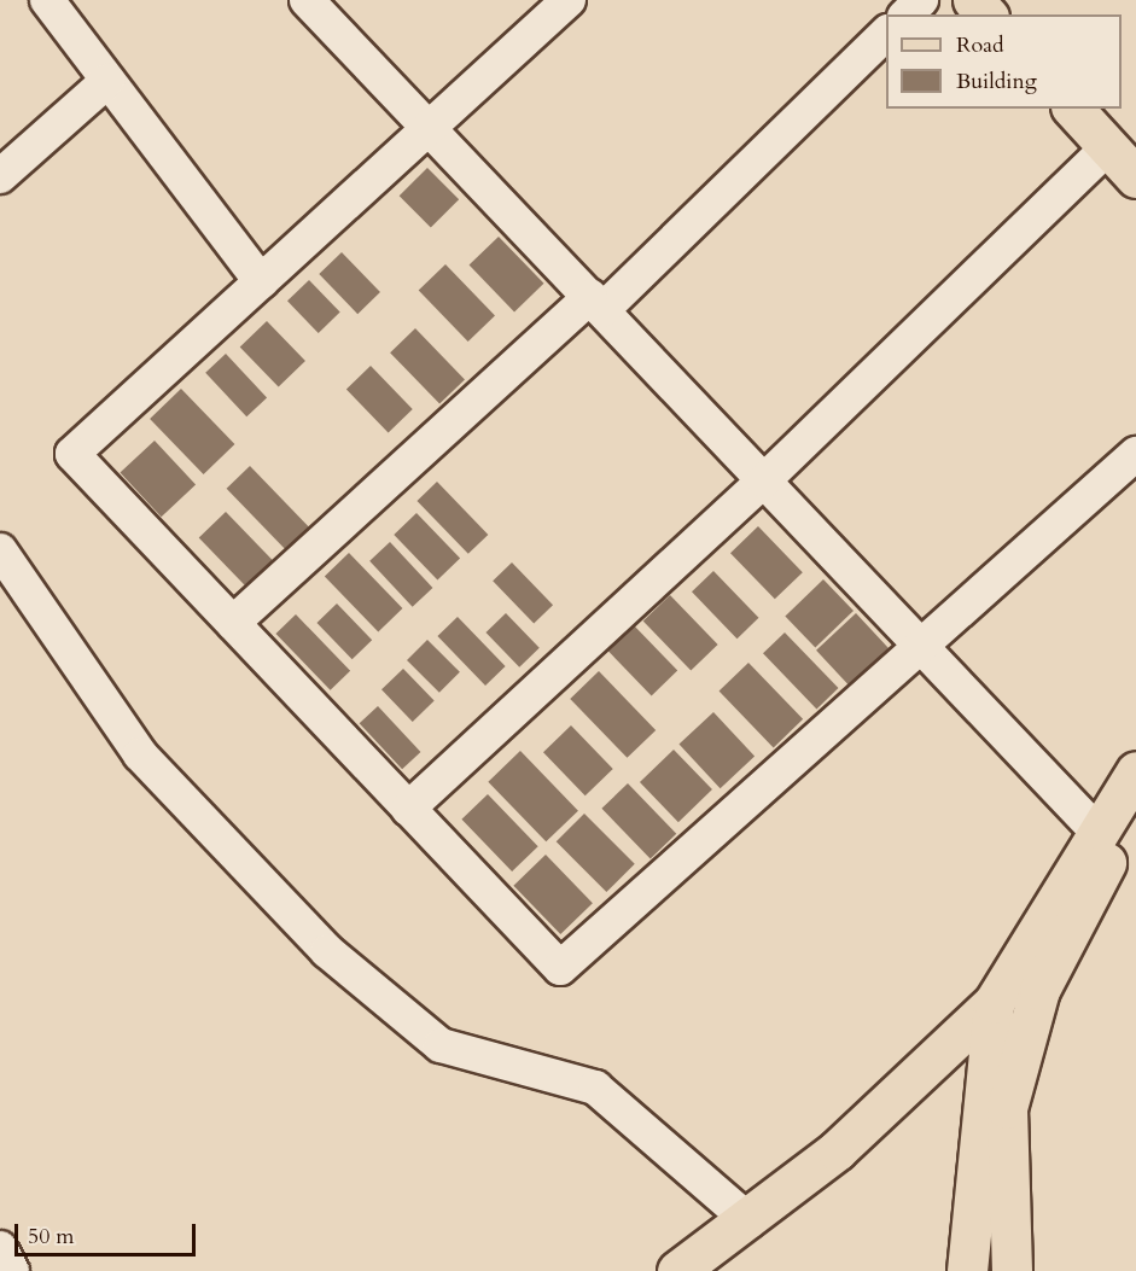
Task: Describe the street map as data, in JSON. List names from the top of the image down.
{
  "legend": ["Road", "Building"],
  "scale_bar": "50 m"
}
